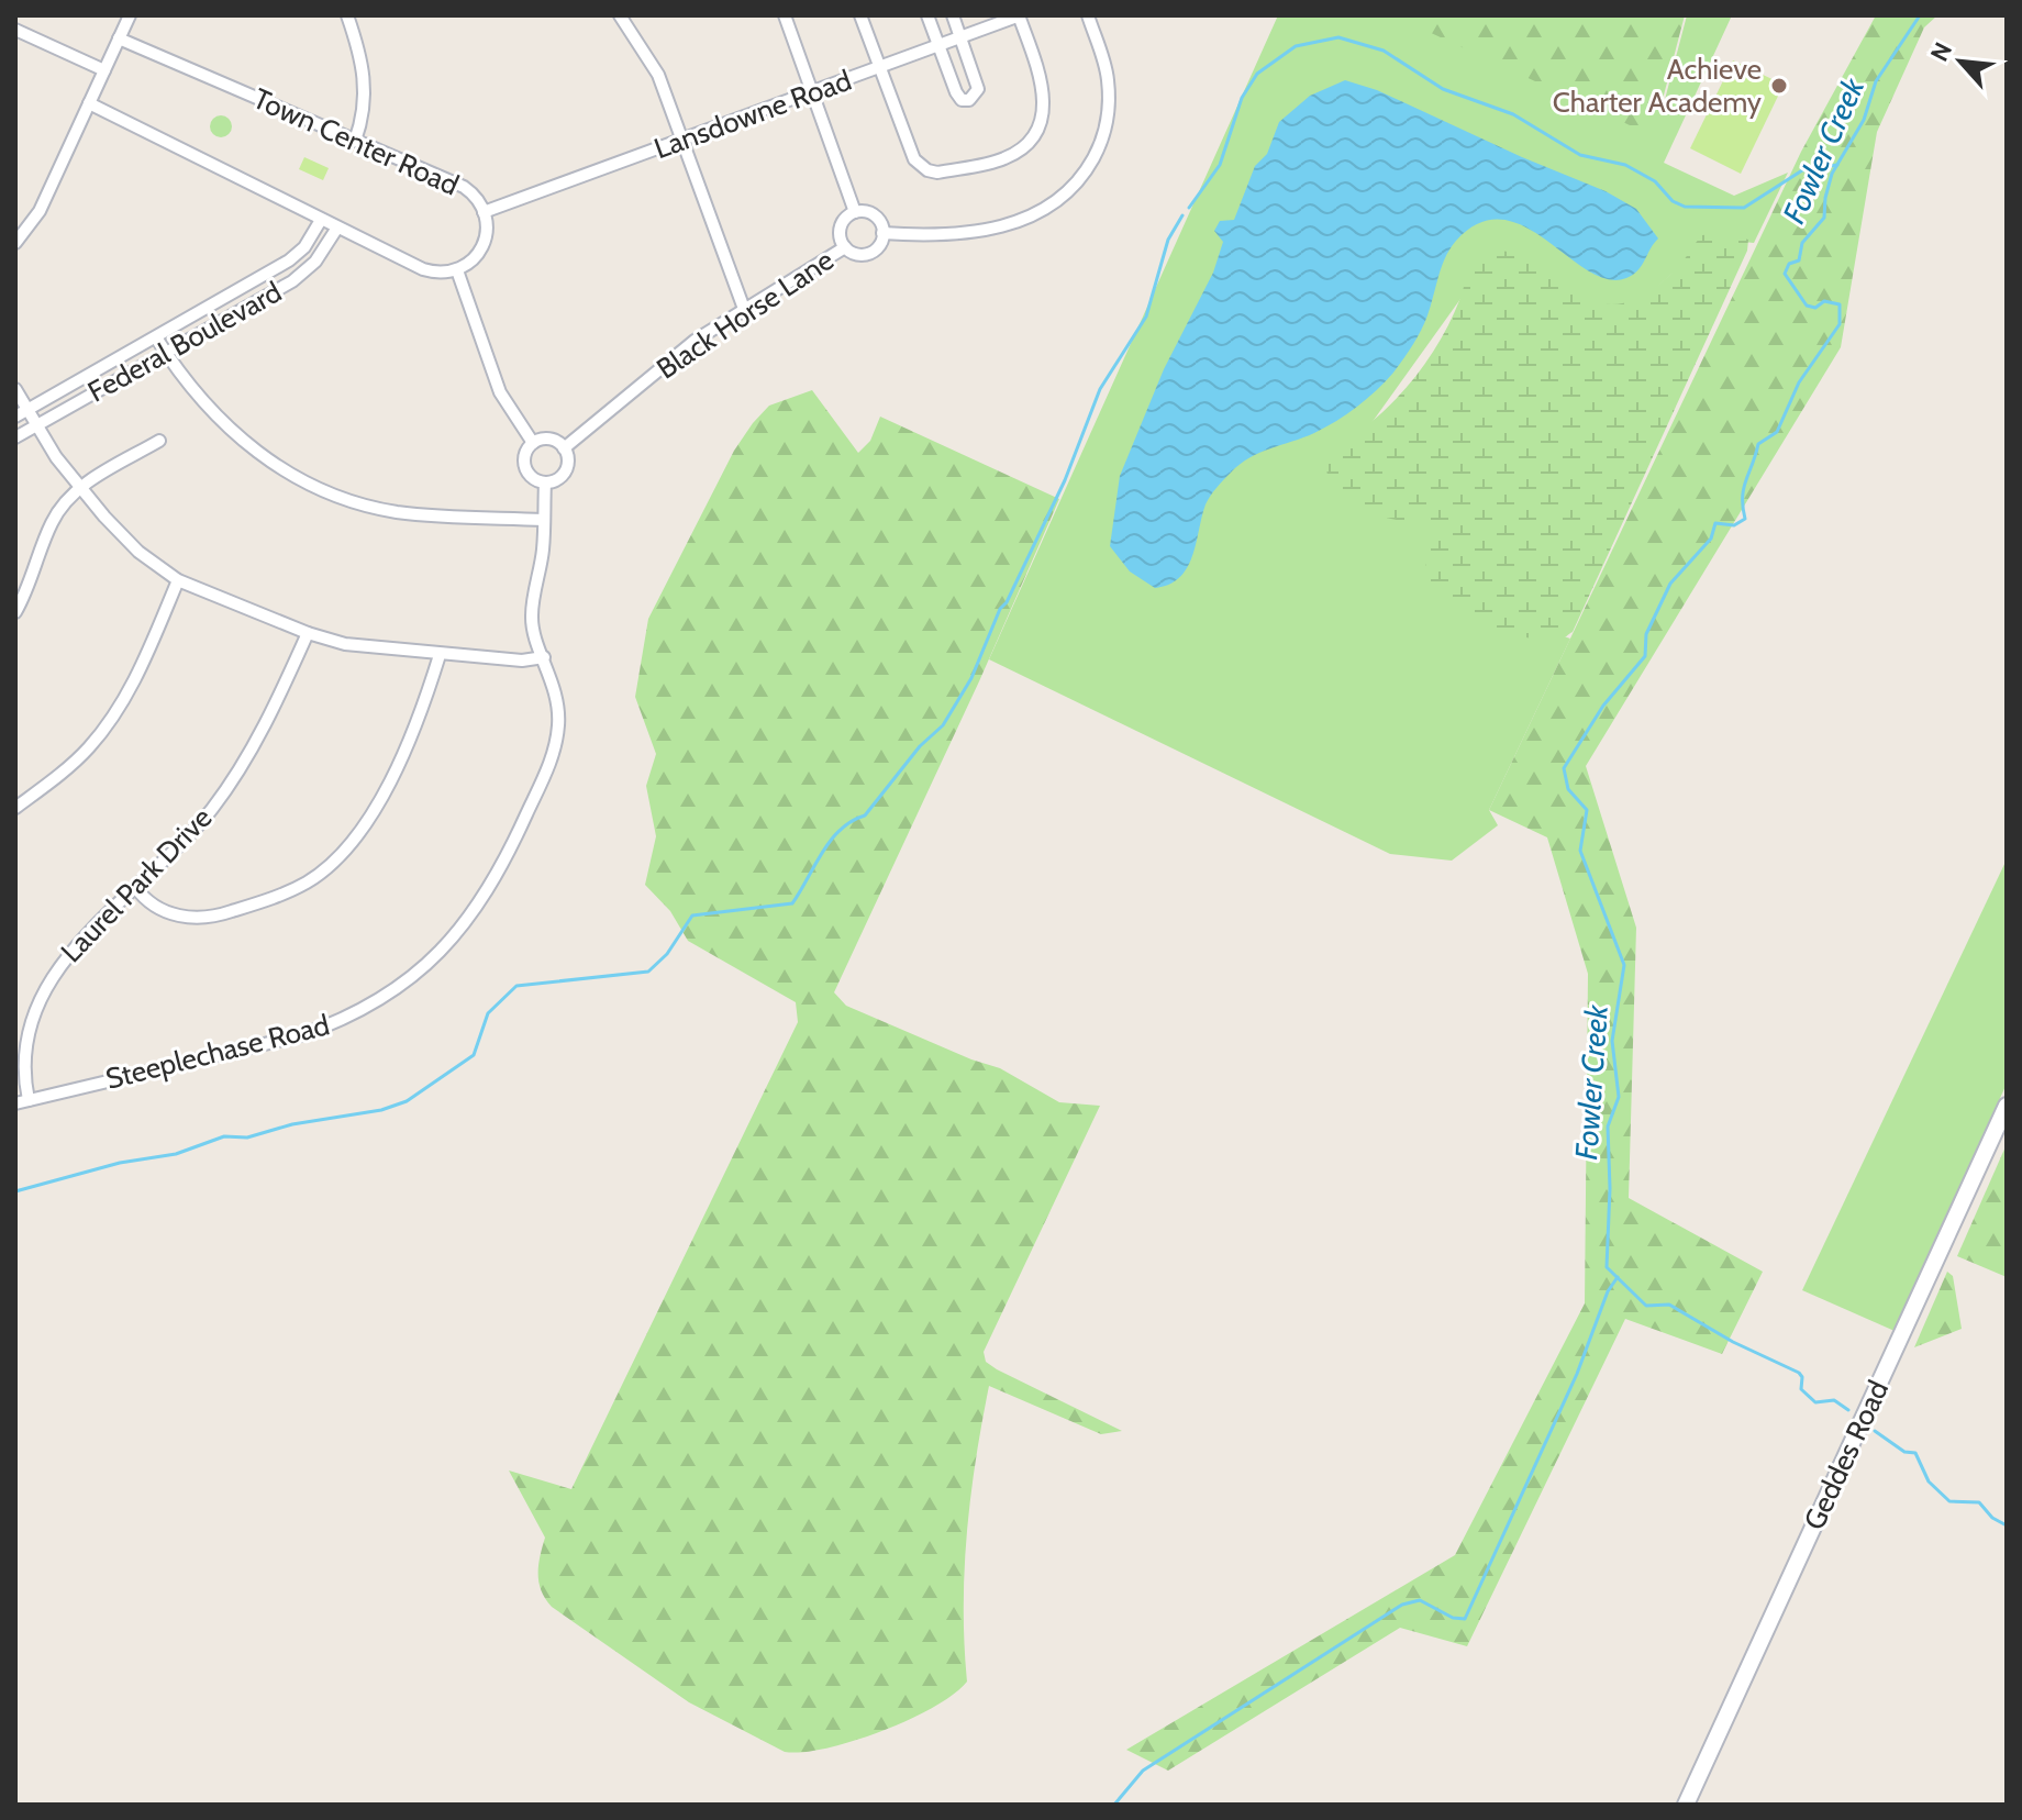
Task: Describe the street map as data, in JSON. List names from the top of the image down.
{
  "streets": {
    "main road": ["Geddes Road"],
    "street": [
      "Lansdowne Road",
      "Town Center Road",
      "Black Horse Lane",
      "Federal Boulevard",
      "Laurel Park Drive",
      "Steeplechase Road"
    ]
  },
  "crossings": [
    ["Lansdowne Road", "Town Center Road"],
    ["Laurel Park Drive", "Steeplechase Road"]
  ],
  "water": ["Fowler Creek"],
  "places": ["Achieve Charter Academy"],
  "north": "top left"
}
